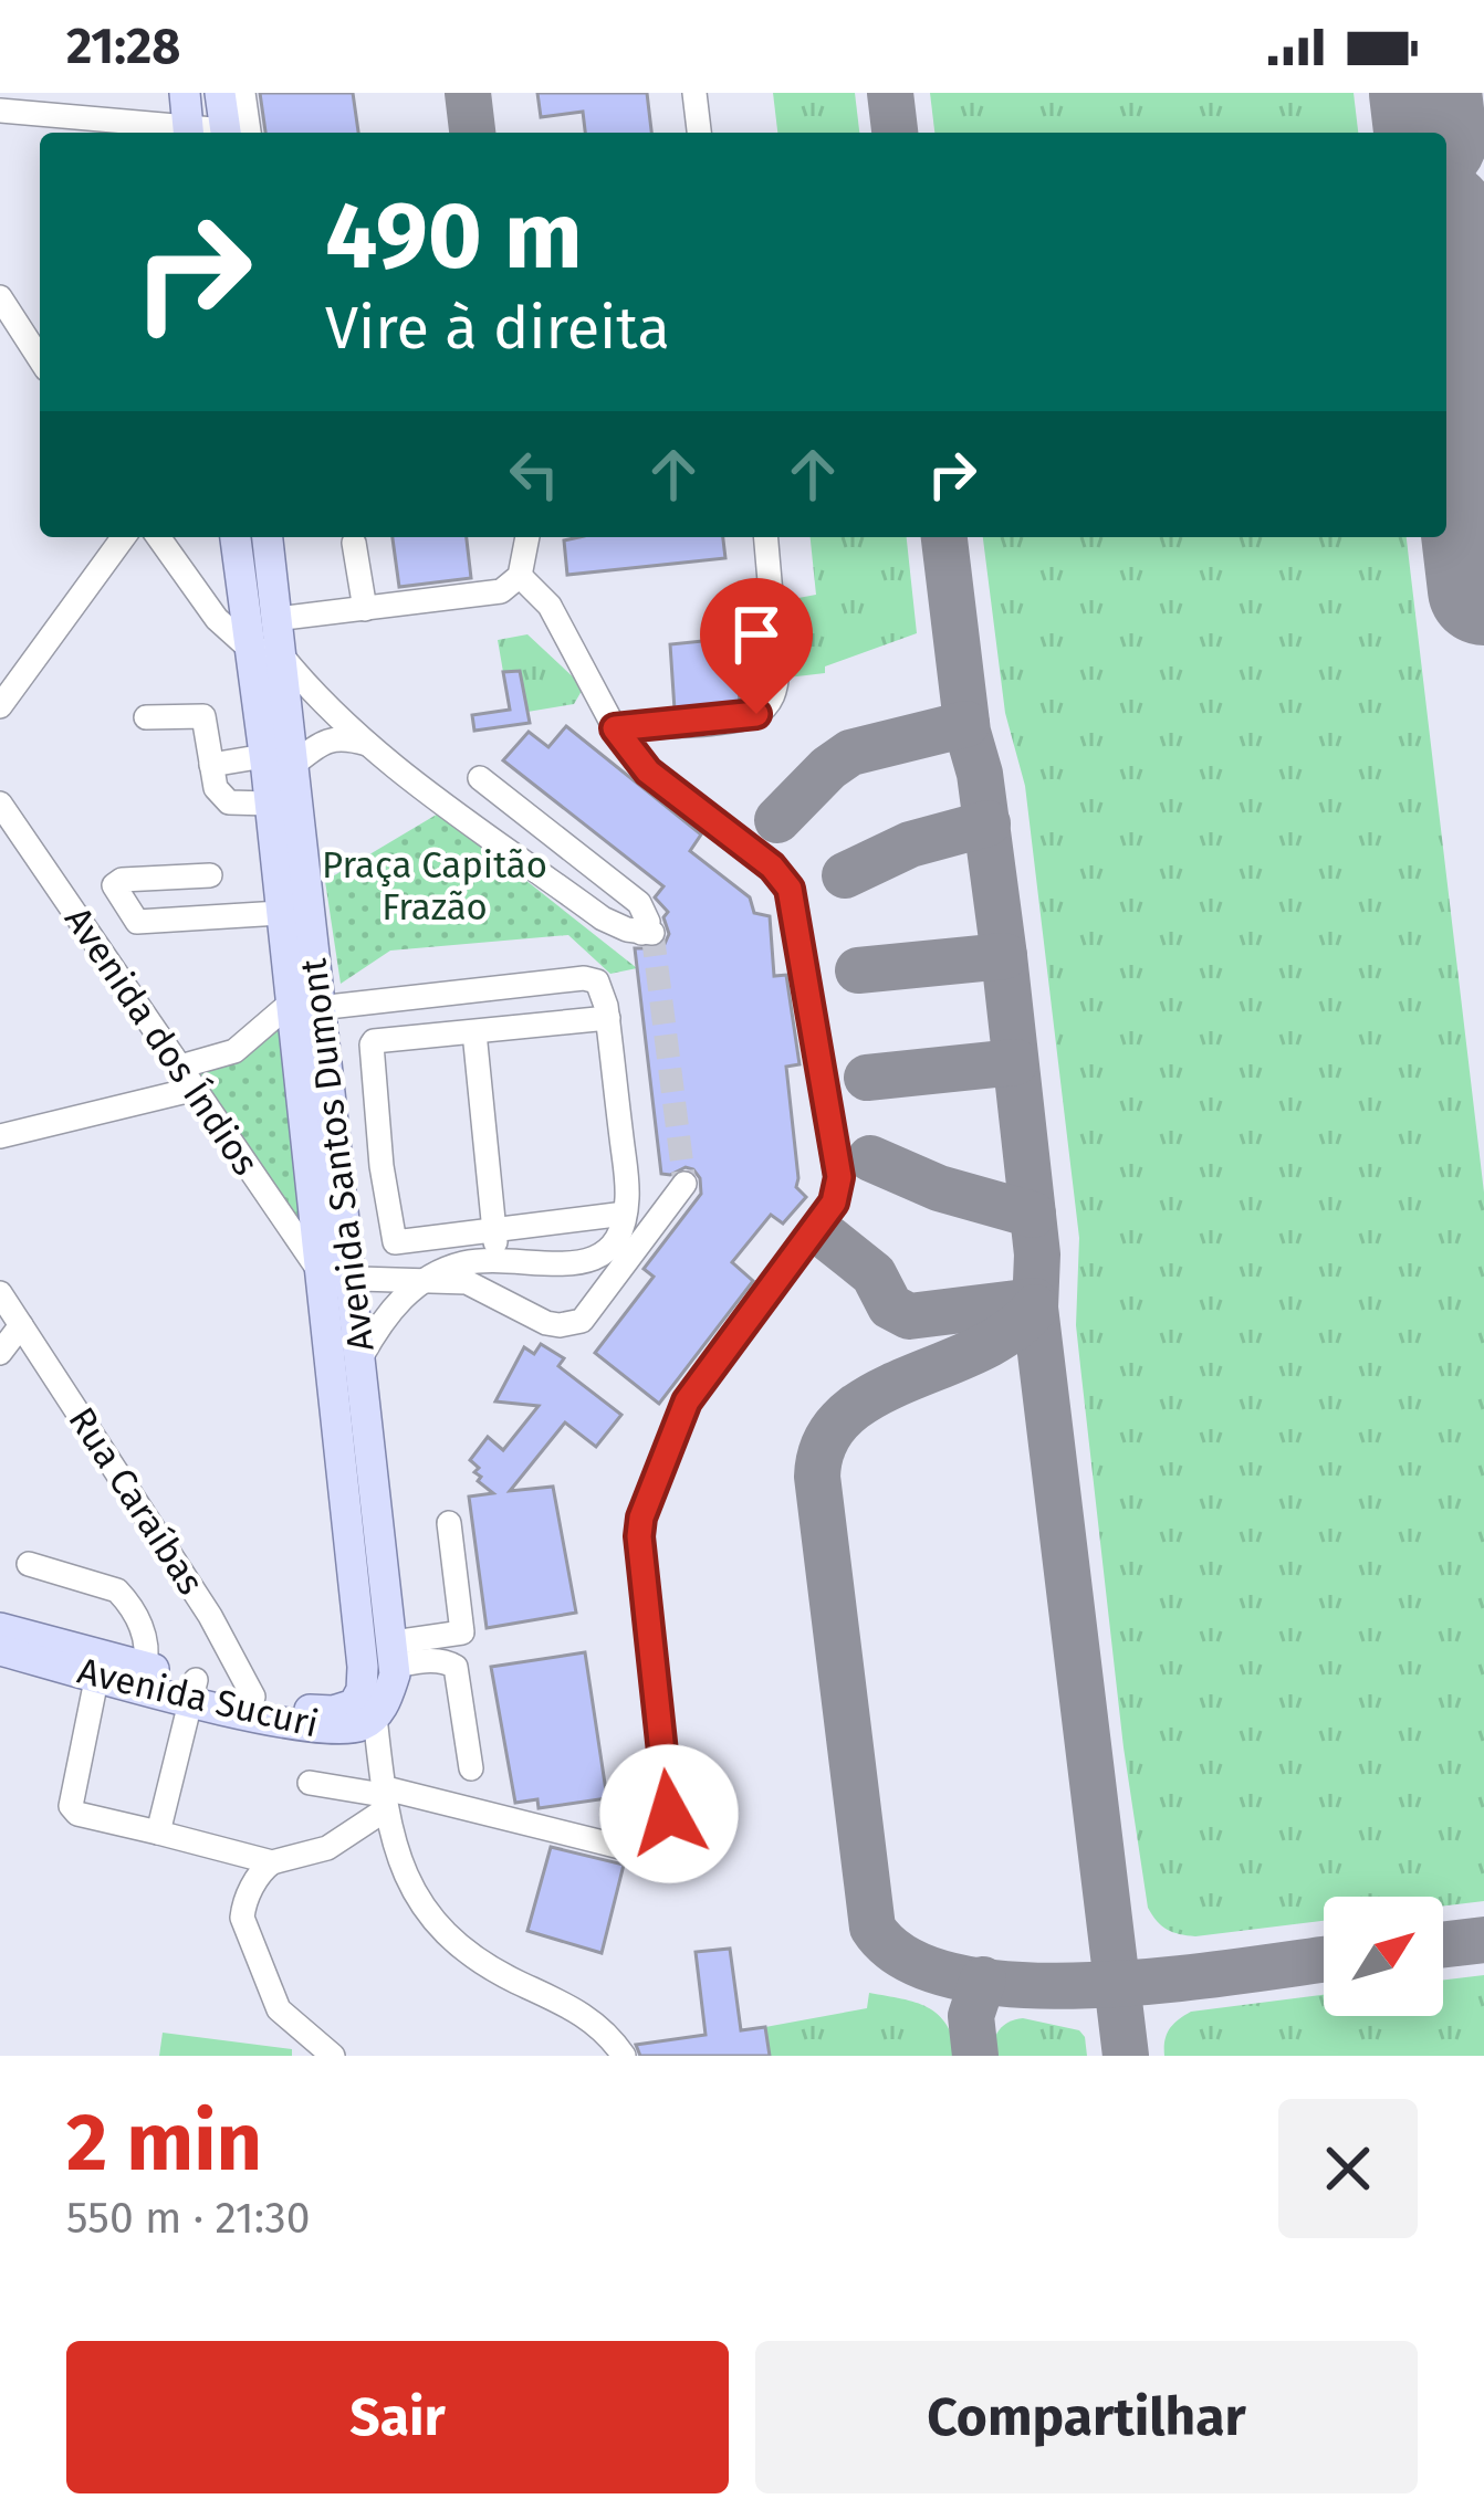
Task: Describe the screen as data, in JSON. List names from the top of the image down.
{
  "streets": {
    "main road": ["Avenida Santos Dumont", "Avenida Sucuri"],
    "street": ["Avenida dos Índios", "Rua Caraíbas"]
  },
  "crossings": [
    ["Avenida dos Índios", "Avenida Santos Dumont"],
    ["Avenida Santos Dumont", "Avenida Sucuri"],
    ["Rua Caraíbas", "Avenida Sucuri"]
  ],
  "parks": ["Praça Capitão Frazão"],
  "north": "top right",
  "page": {
    "status": "21:28",
    "turn": ["490 m", "Vire à direita"],
    "heading": ["2 min", "550 m · 21:30"],
    "buttons": ["Sair", "Compartilhar"]
  }
}
